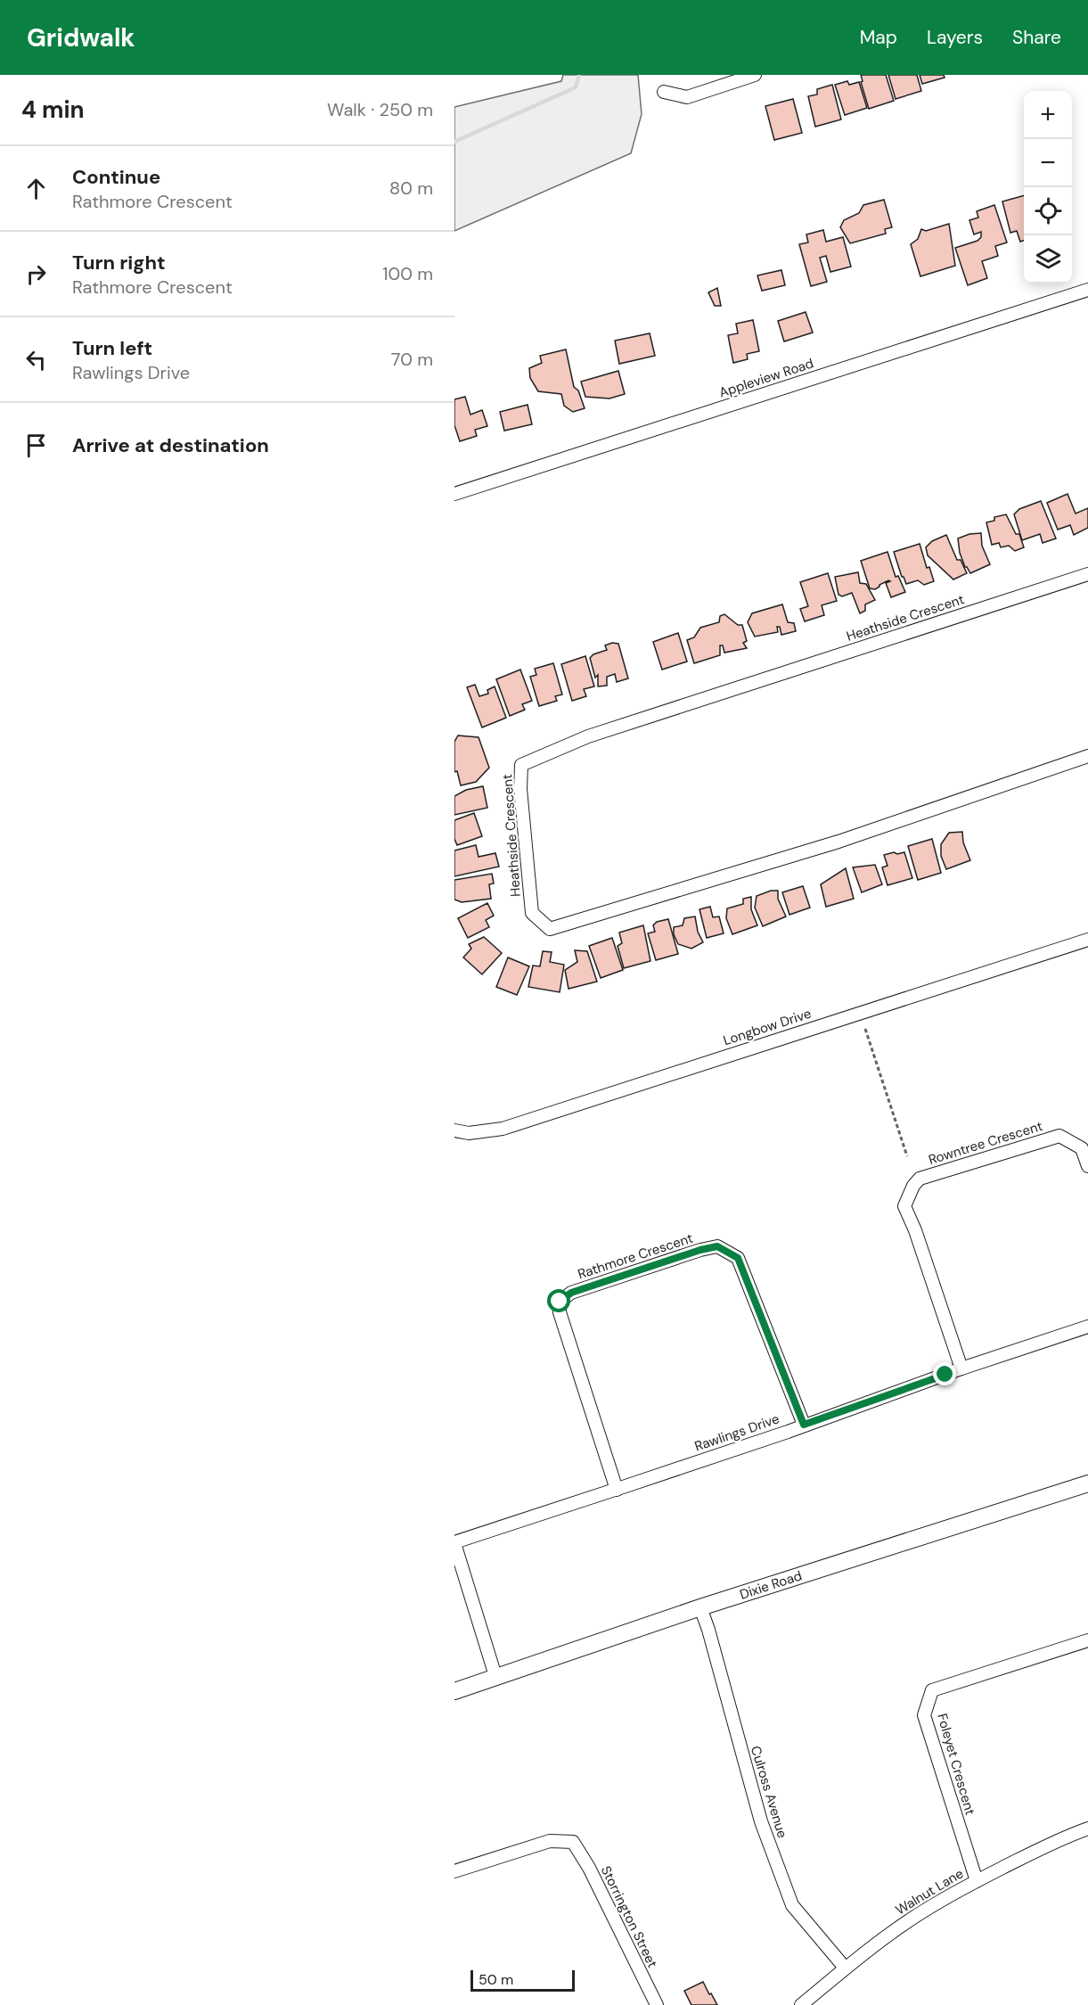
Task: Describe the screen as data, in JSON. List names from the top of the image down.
{
  "streets": {
    "street": [
      "Appleview Road",
      "Heathside Crescent",
      "Longbow Drive",
      "Rowntree Crescent",
      "Rathmore Crescent",
      "Rawlings Drive",
      "Dixie Road",
      "Foleyet Crescent",
      "Culross Avenue",
      "Walnut Lane",
      "Storrington Street"
    ]
  },
  "crossings": [
    ["Rowntree Crescent", "Rawlings Drive"],
    ["Rathmore Crescent", "Rawlings Drive"],
    ["Dixie Road", "Culross Avenue"],
    ["Foleyet Crescent", "Walnut Lane"],
    ["Culross Avenue", "Walnut Lane"]
  ],
  "scale_bar": "50 m",
  "page": {
    "header": "Gridwalk",
    "nav": ["Map", "Layers", "Share"],
    "heading": ["4 min", "Walk · 250 m"],
    "map_buttons": ["+", "−"],
    "list": [
      ["Continue", "Rathmore Crescent", "80 m"],
      ["Turn right", "Rathmore Crescent", "100 m"],
      ["Turn left", "Rawlings Drive", "70 m"],
      "Arrive at destination"
    ],
    "scale": "50 m"
  }
}
